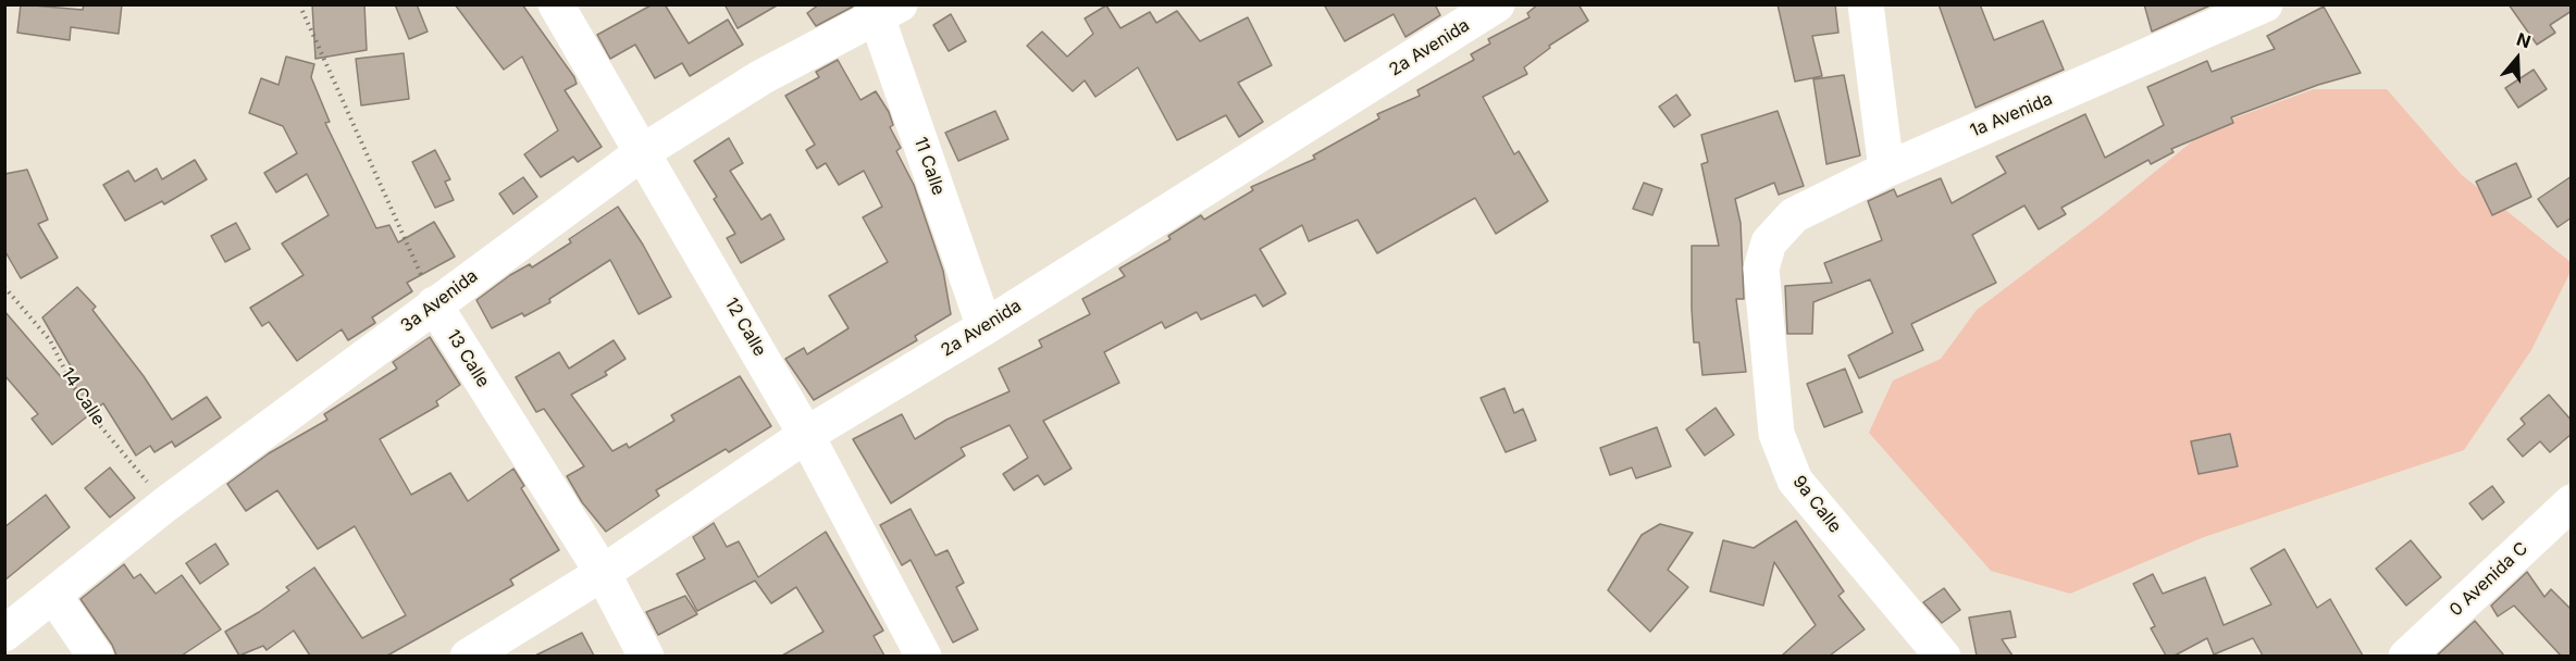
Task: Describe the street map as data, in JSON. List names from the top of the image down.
{
  "streets": {
    "street": [
      "2a Avenida",
      "1a Avenida",
      "11 Calle",
      "3a Avenida",
      "12 Calle",
      "13 Calle",
      "9a Calle",
      "0 Avenida C"
    ],
    "path": ["14 Calle"]
  },
  "crossings": [
    ["2a Avenida", "11 Calle"],
    ["2a Avenida", "12 Calle"],
    ["2a Avenida", "13 Calle"],
    ["1a Avenida", "9a Calle"],
    ["11 Calle", "3a Avenida"],
    ["3a Avenida", "12 Calle"],
    ["3a Avenida", "13 Calle"],
    ["3a Avenida", "14 Calle"]
  ],
  "north": "top"
}
